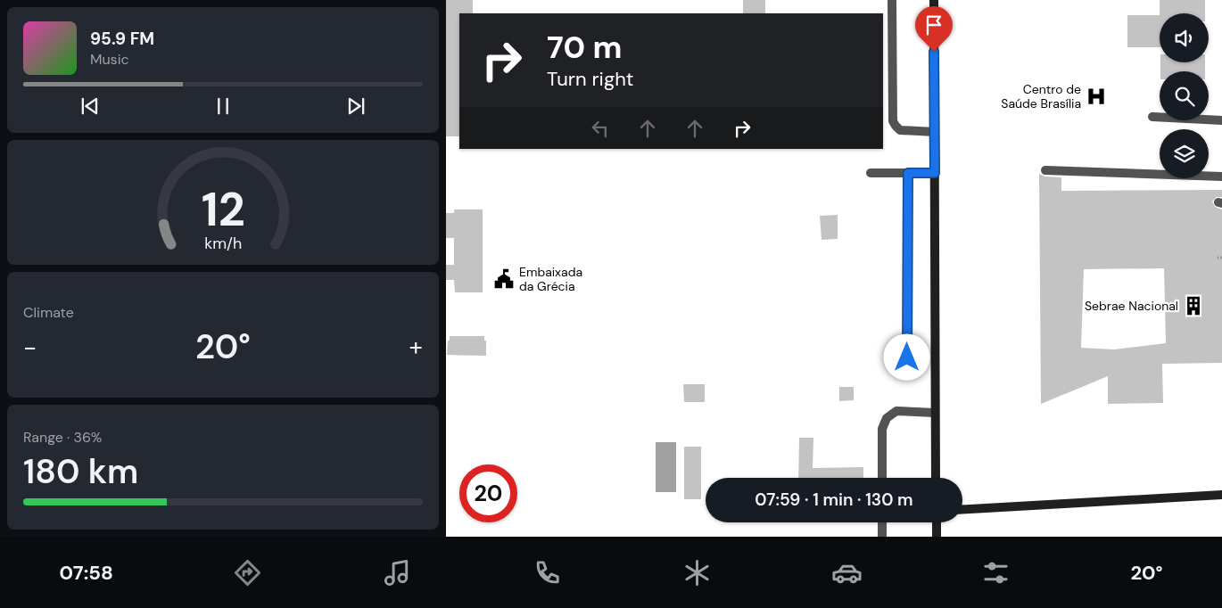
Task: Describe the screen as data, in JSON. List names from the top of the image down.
{
  "places": {
    "hospital": ["Centro de Saúde Brasília"],
    "public building": ["Embaixada da Grécia"],
    "building": ["Sebrae Nacional"]
  },
  "page": {
    "turn": ["70 m", "Turn right"],
    "song": ["95.9 FM", "Music"],
    "tile": [
      "Climate",
      ["Range · 36%", "180 km"]
    ],
    "heat": ["−", "20°", "+"],
    "limit": "20",
    "trip": "07:59 · 1 min · 130 m",
    "tabs": ["07:58", "20°"],
    "gauge": ["12", "km/h"]
  }
}
